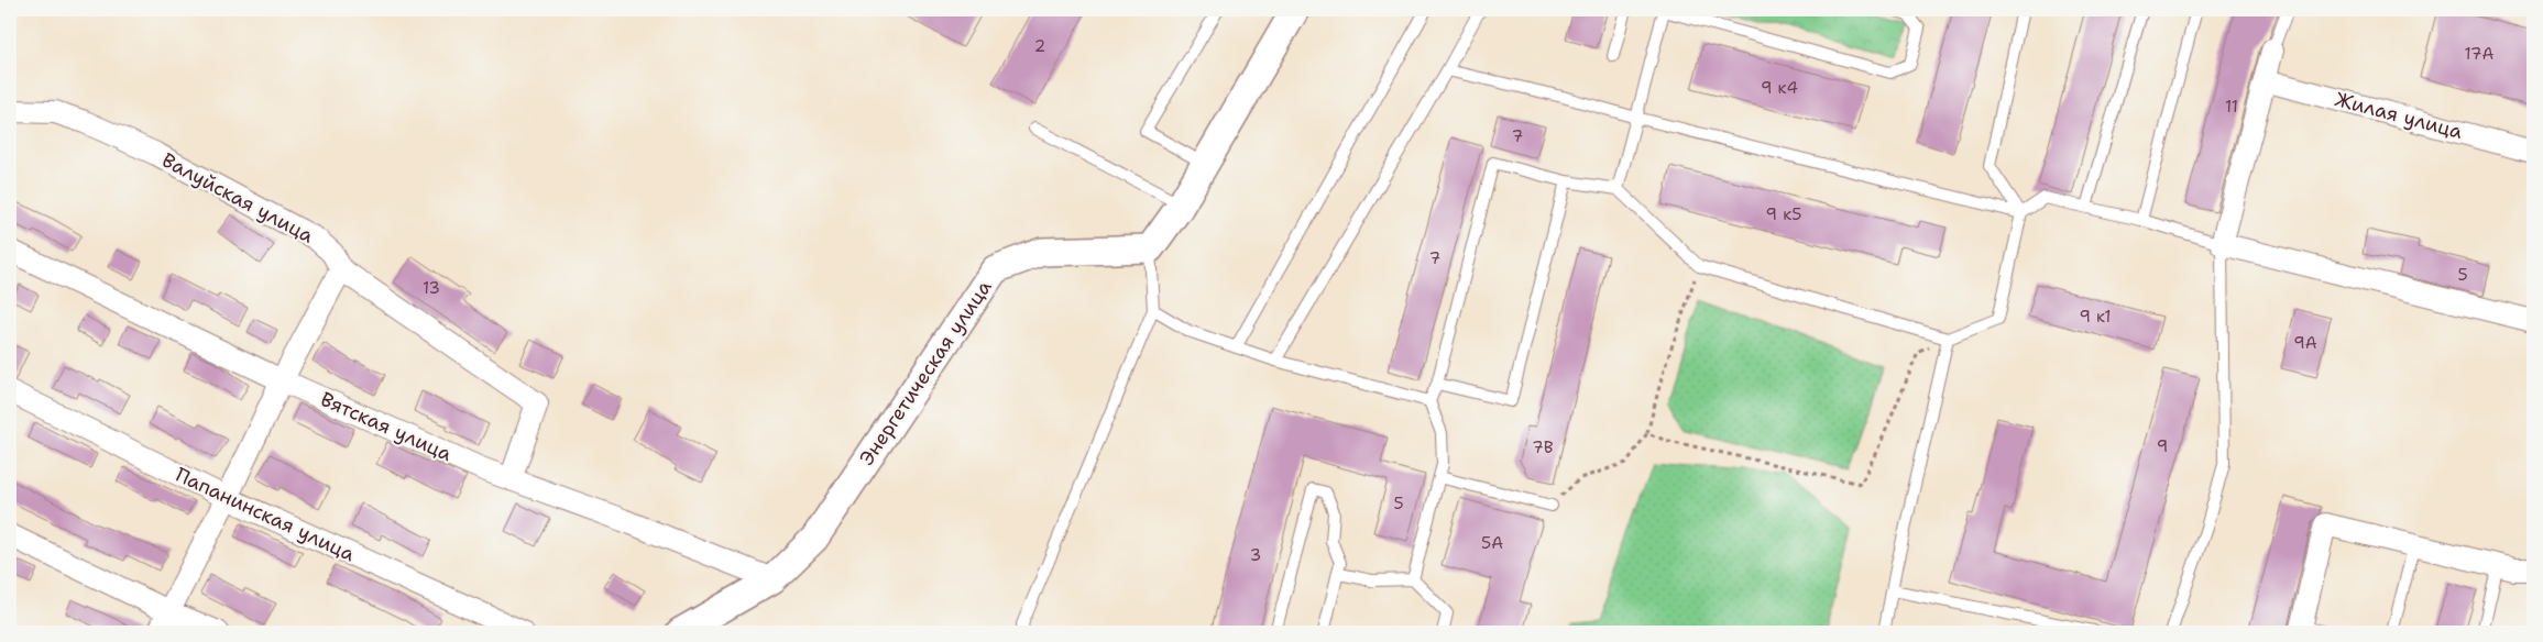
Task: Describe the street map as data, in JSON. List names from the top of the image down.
{
  "streets": {
    "street": [
      "Жилая улица",
      "Валуйская улица",
      "Энергетическая улица",
      "Вятская улица",
      "Папанинская улица"
    ]
  },
  "crossings": [
    ["Валуйская улица", "Вятская улица"],
    ["Энергетическая улица", "Вятская улица"]
  ],
  "house_numbers": [
    "2",
    "17А",
    "9 к4",
    "11",
    "7",
    "9 к5",
    "7",
    "5",
    "13",
    "9 к1",
    "9А",
    "9",
    "7В",
    "5",
    "5А",
    "3"
  ]
}
